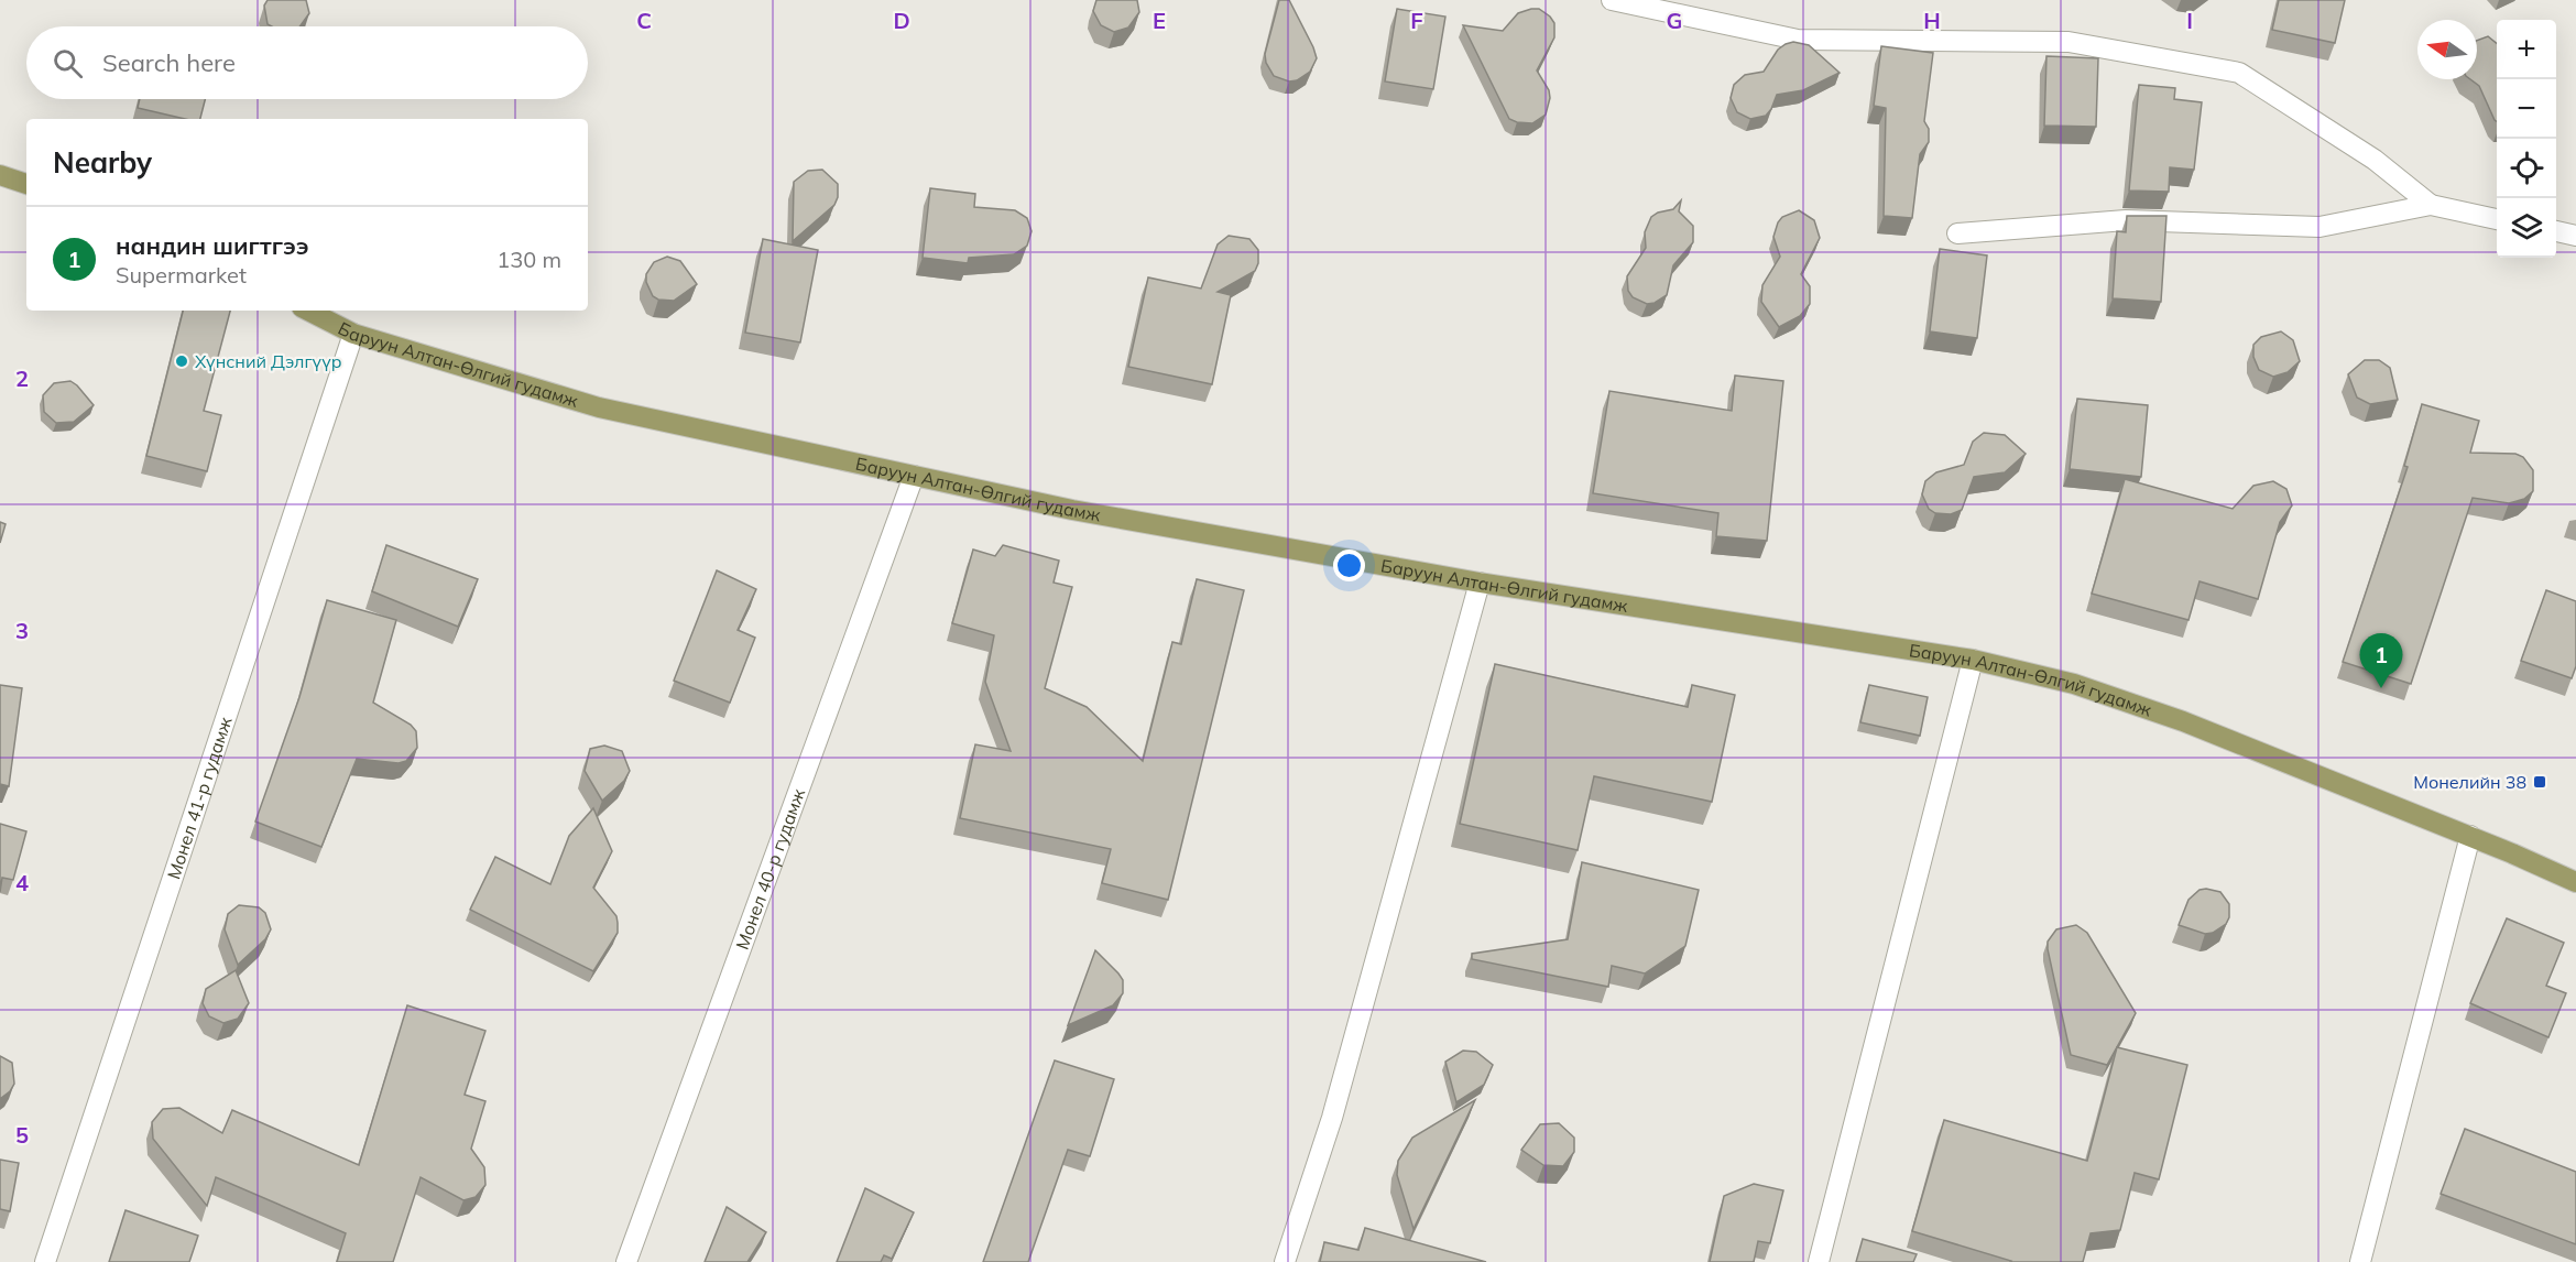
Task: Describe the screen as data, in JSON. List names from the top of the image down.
{
  "streets": {
    "main road": ["Баруун Алтан-Өлгий гудамж"],
    "street": ["Монел 41-р гудамж", "Монел 40-р гудамж"]
  },
  "crossings": [
    ["Баруун Алтан-Өлгий гудамж", "Монел 41-р гудамж"],
    ["Баруун Алтан-Өлгий гудамж", "Монел 40-р гудамж"]
  ],
  "places": {
    "other": ["Хүнсний Дэлгүүр"],
    "transit": ["Монелийн 38"]
  },
  "north": "left",
  "page": {
    "map_buttons": ["+", "−"],
    "search": "Search here",
    "heading": "Nearby",
    "list": [
      {
        "mark": "1",
        "name": "нандин шигтгээ",
        "note": "Supermarket",
        "value": "130 m"
      }
    ],
    "pins": "1"
  },
  "grid": {
    "columns": [
      "C",
      "D",
      "E",
      "F",
      "G",
      "H",
      "I"
    ],
    "rows": [
      "2",
      "3",
      "4",
      "5"
    ]
  }
}
